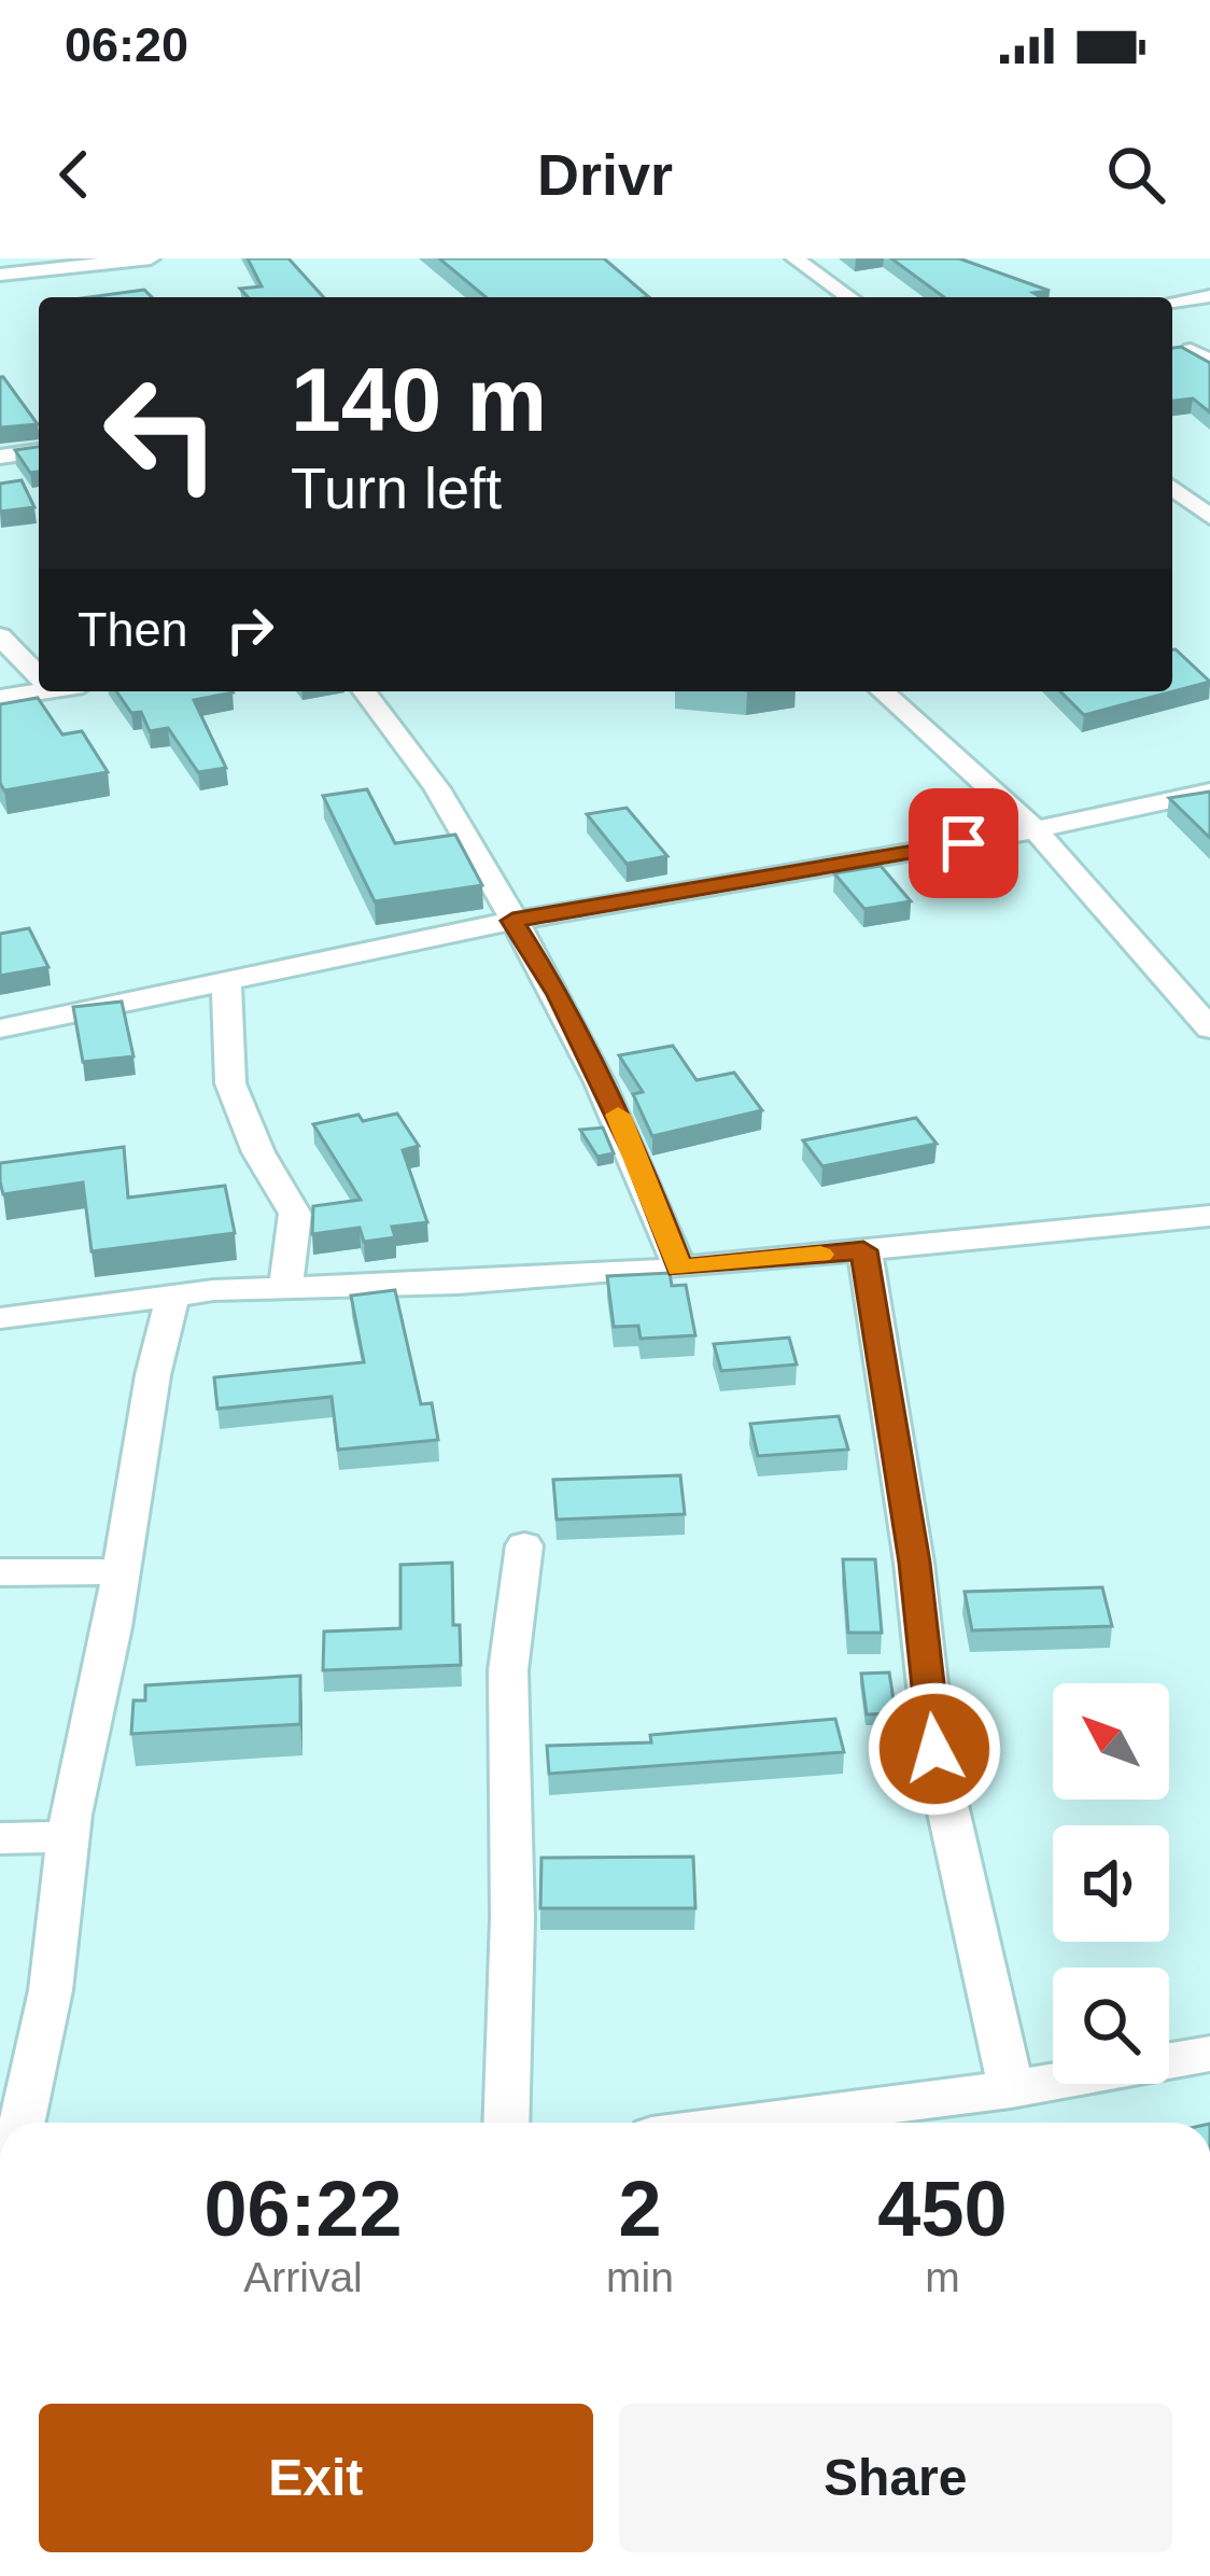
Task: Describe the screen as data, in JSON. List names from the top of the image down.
{
  "north": "top left",
  "page": {
    "status": "06:20",
    "header": "Drivr",
    "turn": ["140 m", "Turn left"],
    "then": "Then",
    "eta": [
      "06:22",
      "Arrival",
      "2",
      "min",
      "450",
      "m"
    ],
    "buttons": ["Exit", "Share"]
  }
}
